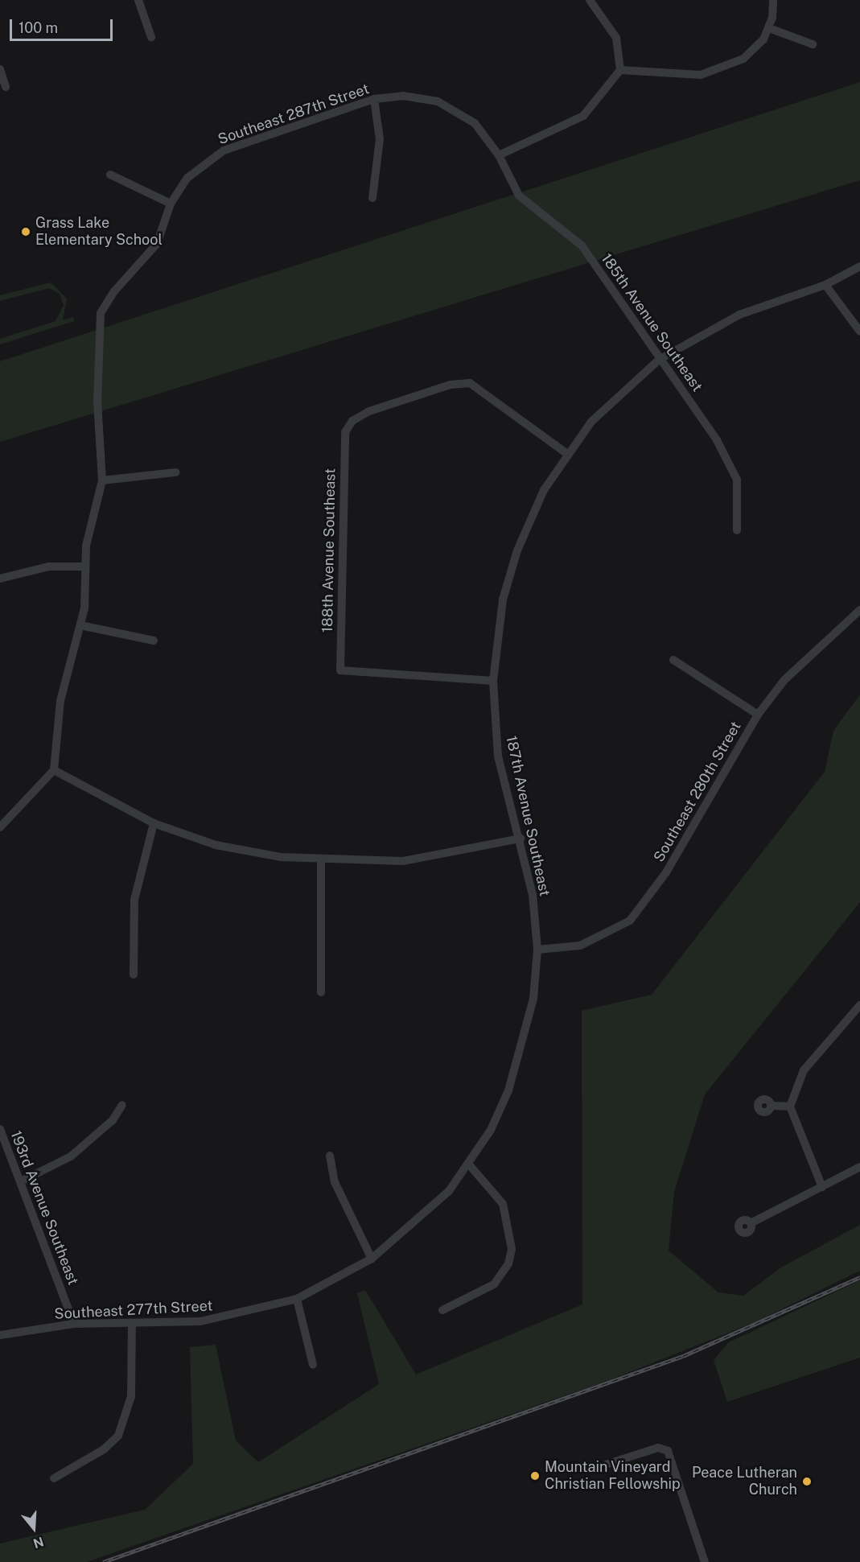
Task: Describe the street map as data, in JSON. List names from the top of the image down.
{
  "streets": {
    "street": [
      "Southeast 287th Street",
      "185th Avenue Southeast",
      "188th Avenue Southeast",
      "Southeast 280th Street",
      "187th Avenue Southeast",
      "193rd Avenue Southeast",
      "Southeast 277th Street"
    ]
  },
  "crossings": [
    ["Southeast 287th Street", "185th Avenue Southeast"],
    ["185th Avenue Southeast", "187th Avenue Southeast"],
    ["188th Avenue Southeast", "187th Avenue Southeast"],
    ["Southeast 280th Street", "187th Avenue Southeast"],
    ["187th Avenue Southeast", "Southeast 277th Street"],
    ["193rd Avenue Southeast", "Southeast 277th Street"]
  ],
  "places": ["Grass Lake Elementary School", "Mountain Vineyard Christian Fellowship", "Peace Lutheran Church"],
  "scale_bar": "100 m",
  "north": "bottom"
}
